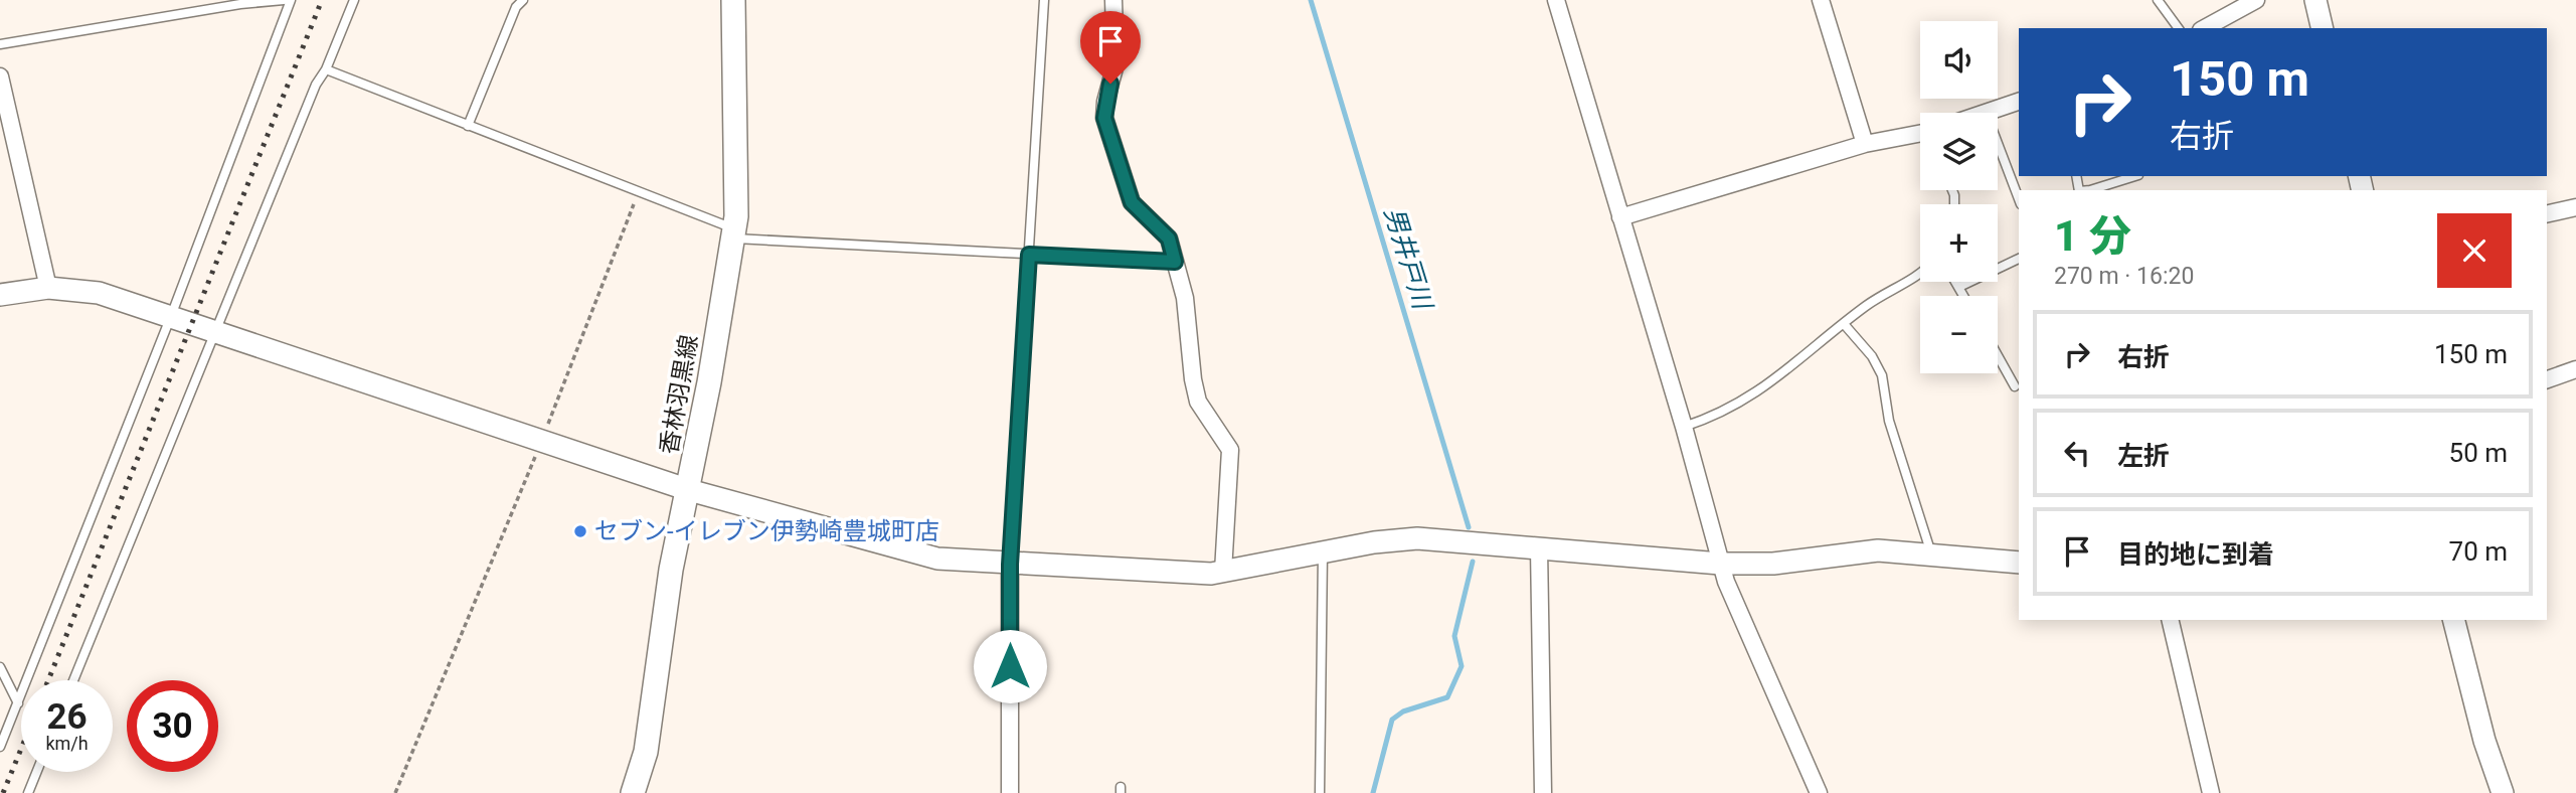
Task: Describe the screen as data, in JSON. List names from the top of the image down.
{
  "streets": {
    "main road": ["香林羽黒線"]
  },
  "water": ["男井戸川"],
  "places": ["セブン-イレブン伊勢崎豊城町店"],
  "page": {
    "map_buttons": ["+", "−"],
    "turn": ["150 m", "右折"],
    "heading": ["1 分", "270 m · 16:20"],
    "list": [
      {
        "name": "右折",
        "value": "150 m"
      },
      {
        "name": "左折",
        "value": "50 m"
      },
      {
        "name": "目的地に到着",
        "value": "70 m"
      }
    ],
    "speed": "26 km/h",
    "limit": "30"
  }
}
